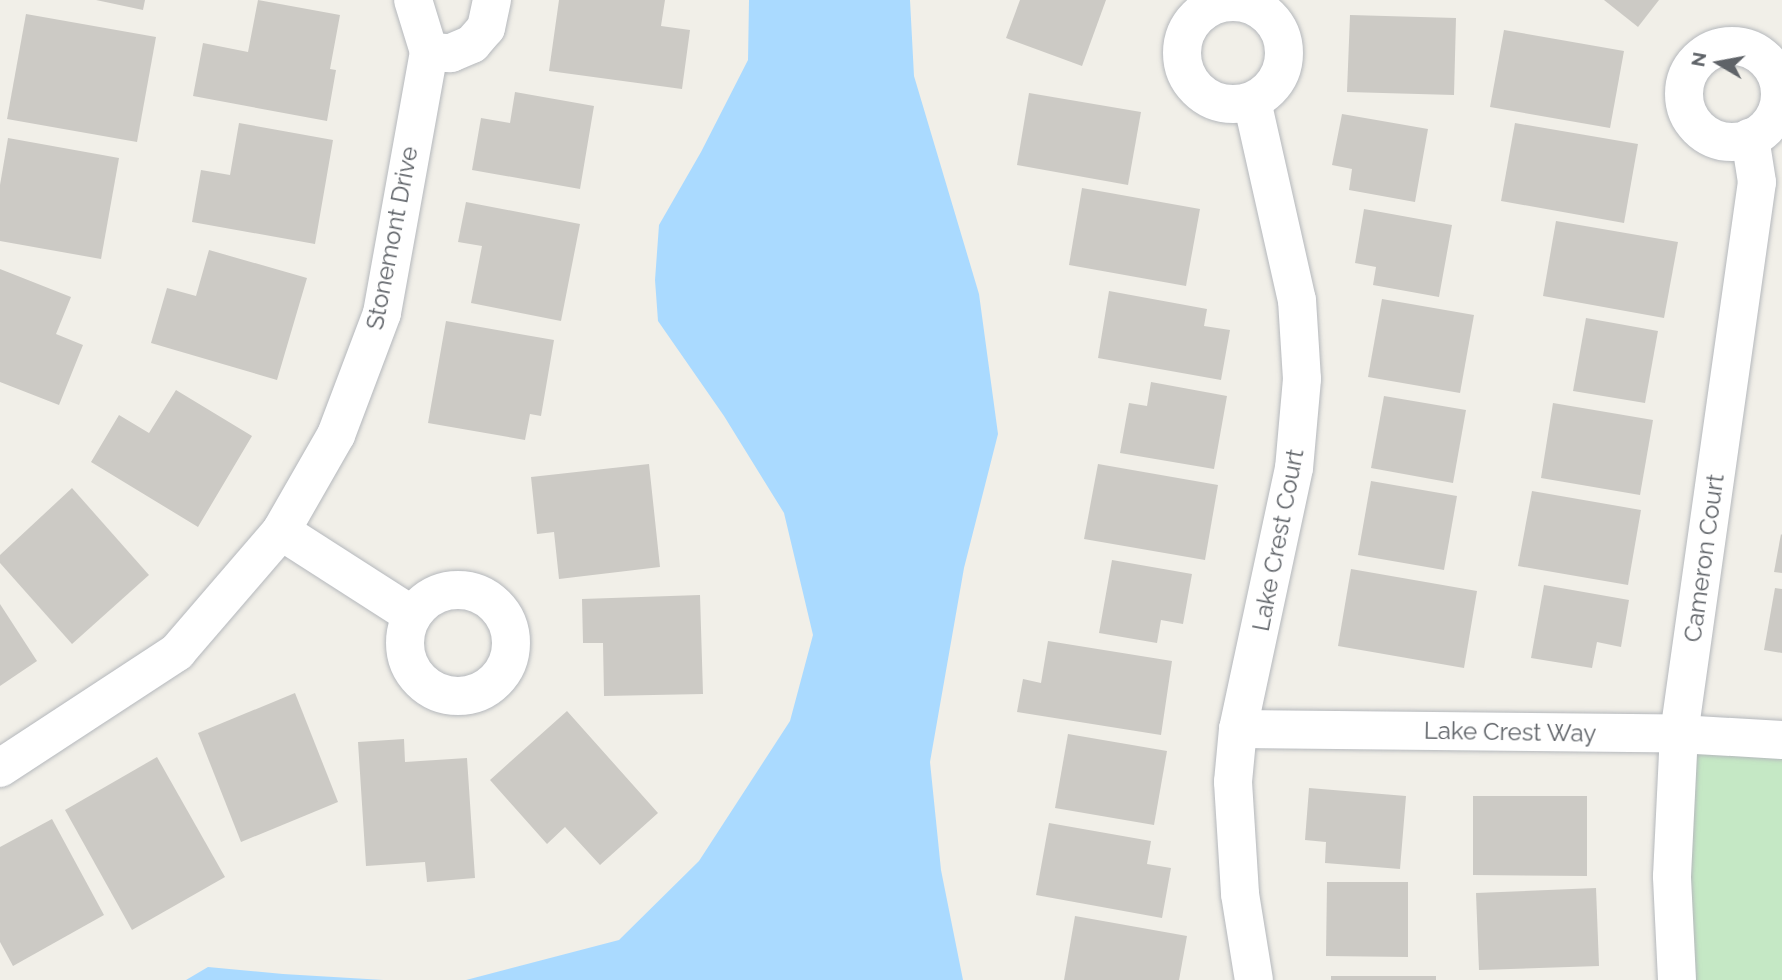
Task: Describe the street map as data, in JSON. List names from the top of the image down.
{
  "streets": {
    "street": [
      "Stonemont Drive",
      "Lake Crest Court",
      "Cameron Court",
      "Lake Crest Way"
    ]
  },
  "crossings": [
    ["Lake Crest Court", "Lake Crest Way"],
    ["Cameron Court", "Lake Crest Way"]
  ],
  "north": "left"
}
